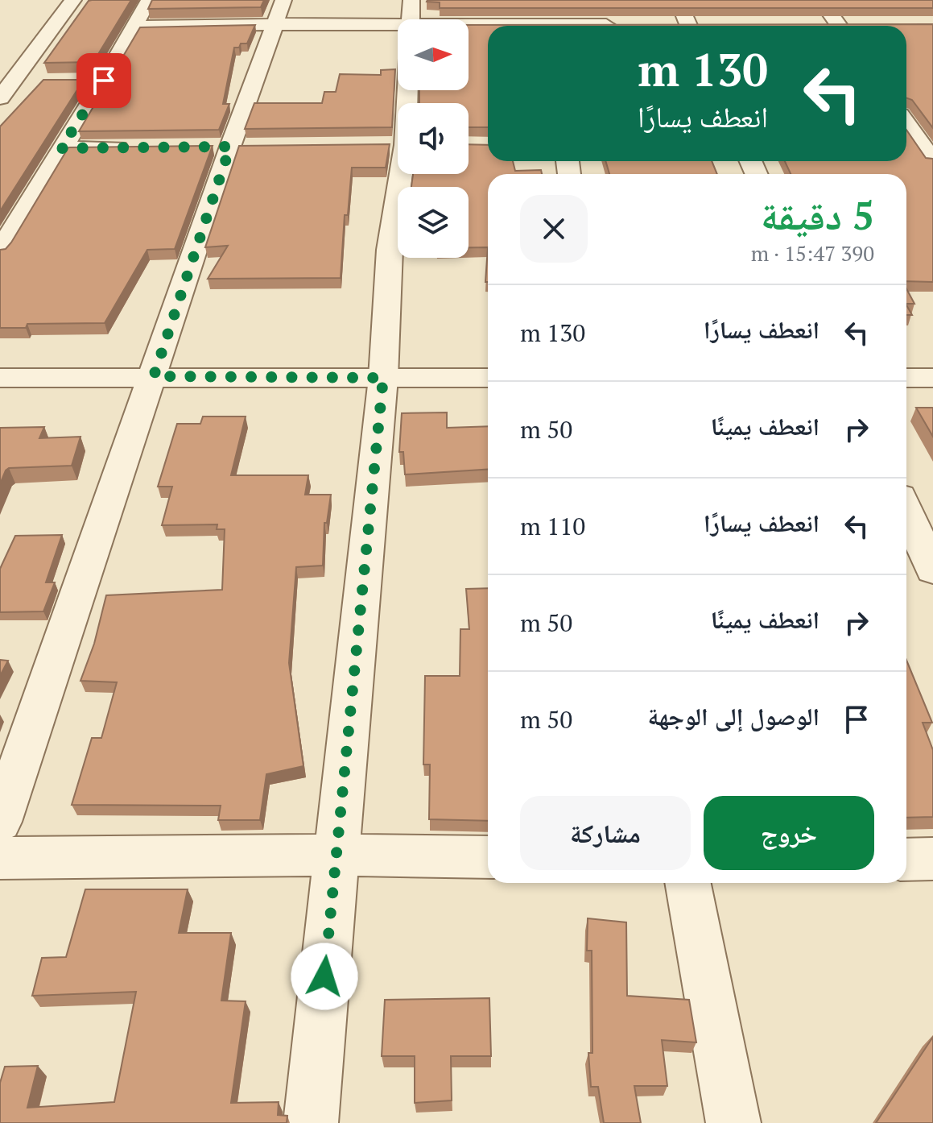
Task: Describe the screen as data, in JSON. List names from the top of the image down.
{
  "north": "right",
  "page": {
    "turn": ["130 m", "انعطف يسارًا"],
    "heading": ["5 دقيقة", "390 m · 15:47"],
    "list": [
      {
        "name": "انعطف يسارًا",
        "value": "130 m"
      },
      {
        "name": "انعطف يمينًا",
        "value": "50 m"
      },
      {
        "name": "انعطف يسارًا",
        "value": "110 m"
      },
      {
        "name": "انعطف يمينًا",
        "value": "50 m"
      },
      {
        "name": "الوصول إلى الوجهة",
        "value": "50 m"
      }
    ],
    "buttons": ["خروج", "مشاركة"]
  }
}
